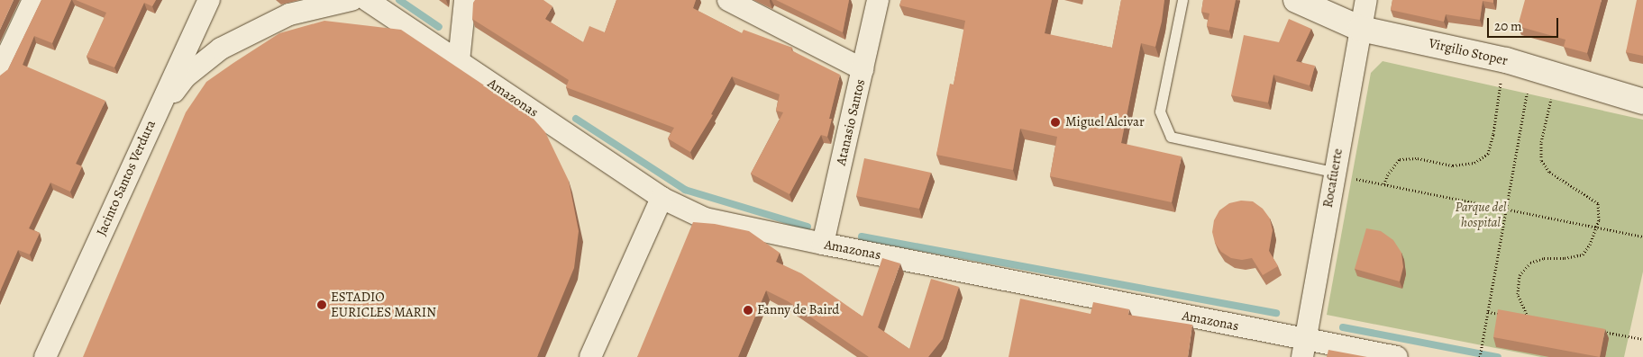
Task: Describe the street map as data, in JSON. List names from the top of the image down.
{
  "streets": {
    "street": [
      "Virgilio Stoper",
      "Amazonas",
      "Atanasio Santos",
      "Jacinto Santos Verdura",
      "Rocafuerte"
    ]
  },
  "crossings": [
    ["Virgilio Stoper", "Rocafuerte"],
    ["Amazonas", "Atanasio Santos"],
    ["Amazonas", "Rocafuerte"]
  ],
  "parks": ["Parque del hospital"],
  "places": ["Miguel Alcivar", "ESTADIO EURICLES MARIN", "Fanny de Baird"],
  "scale_bar": "20 m"
}
